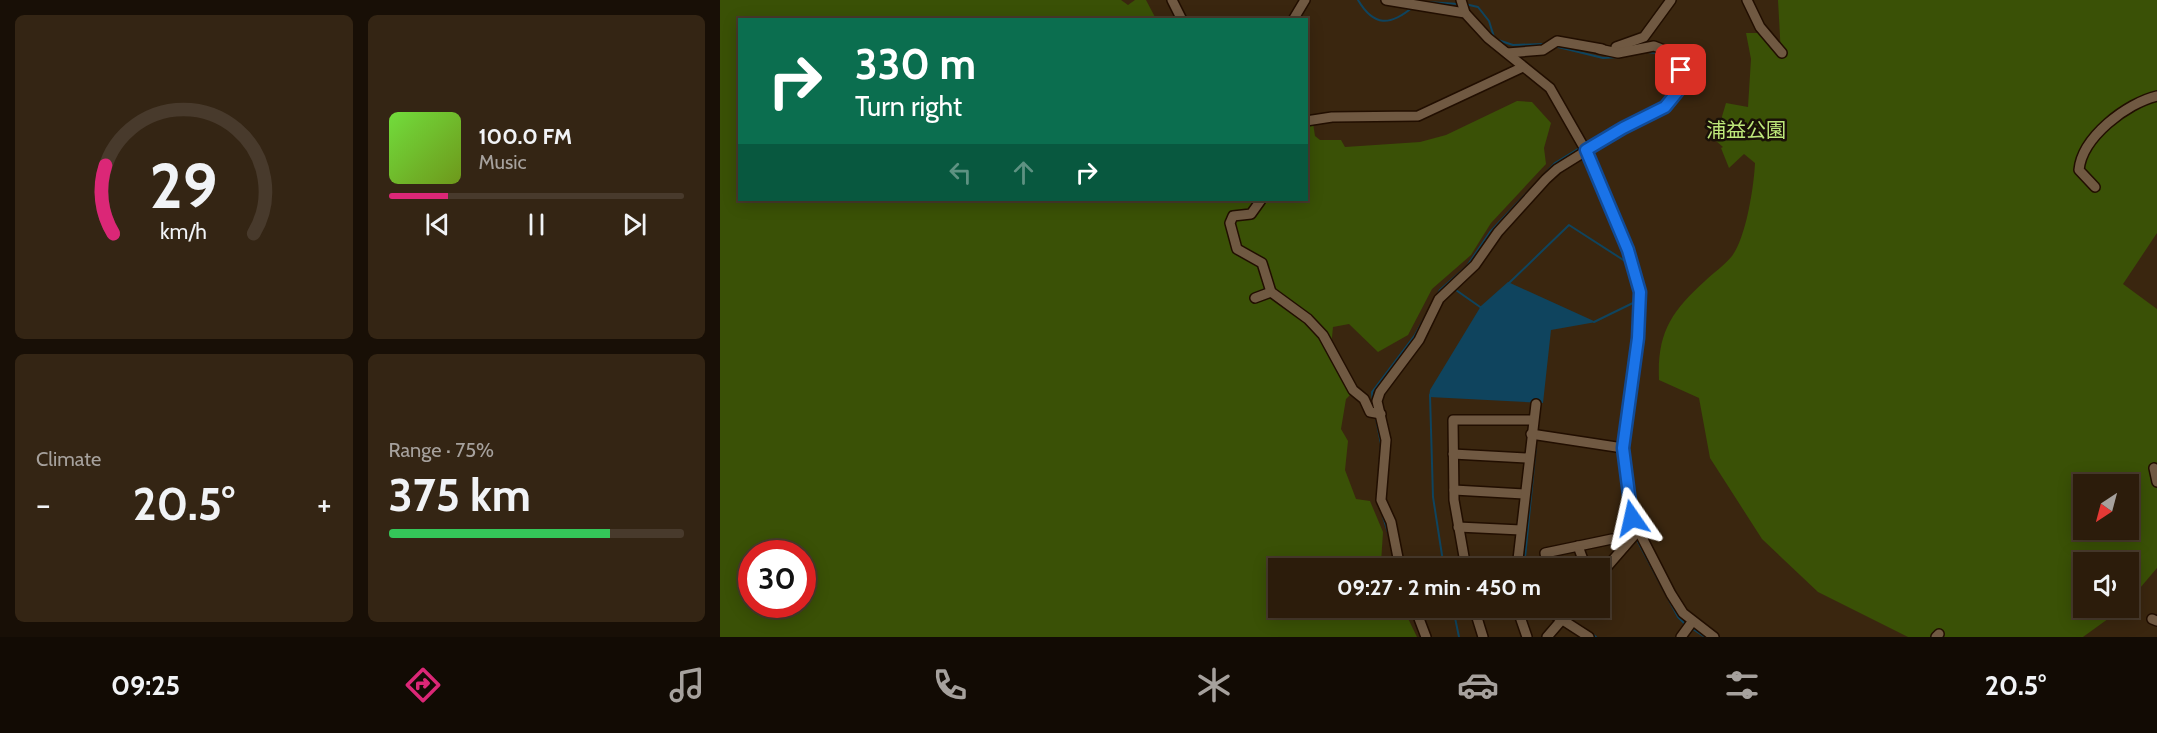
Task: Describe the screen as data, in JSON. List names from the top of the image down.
{
  "parks": ["浦益公園"],
  "north": "bottom left",
  "page": {
    "turn": ["330 m", "Turn right"],
    "song": ["100.0 FM", "Music"],
    "tile": [
      "Climate",
      ["Range · 75%", "375 km"]
    ],
    "heat": ["−", "20.5°", "+"],
    "limit": "30",
    "trip": "09:27 · 2 min · 450 m",
    "tabs": ["09:25", "20.5°"],
    "gauge": ["29", "km/h"]
  }
}
